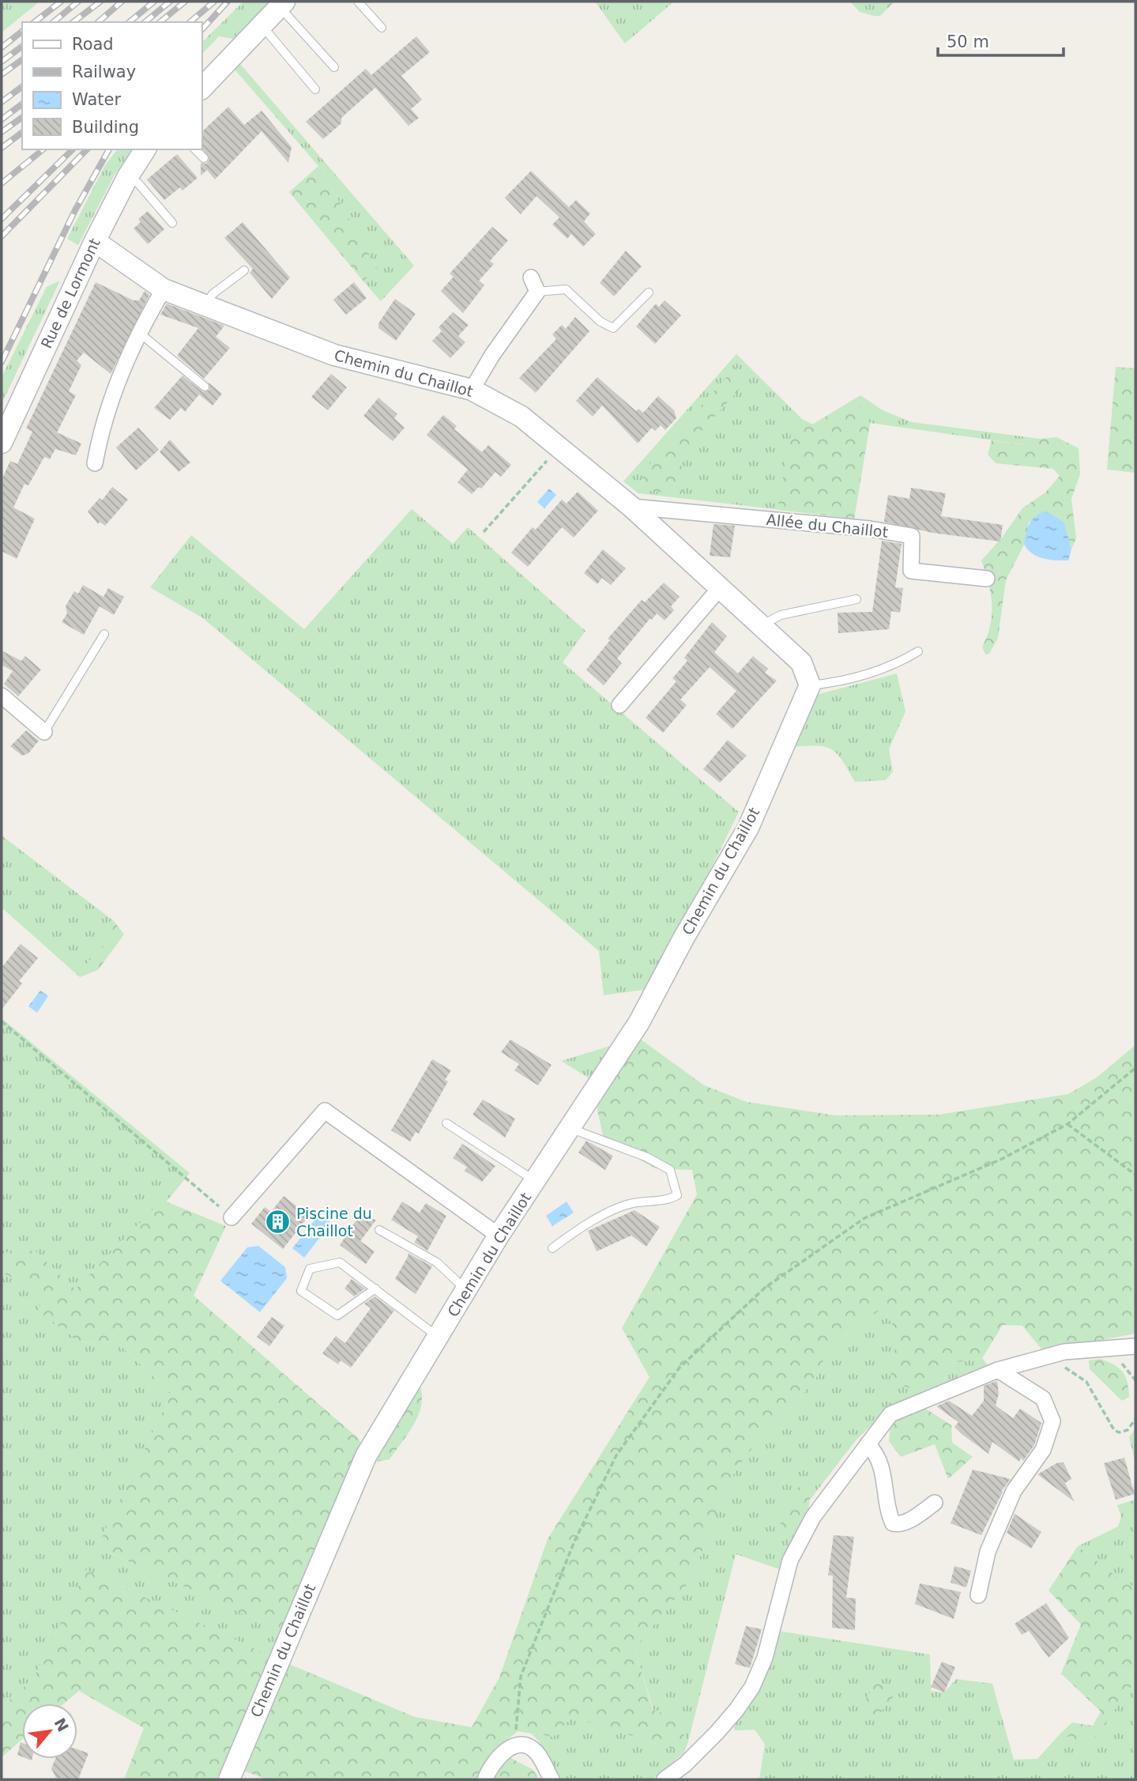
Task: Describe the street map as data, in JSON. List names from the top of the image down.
{
  "streets": {
    "street": ["Rue de Lormont", "Chemin du Chaillot", "Allée du Chaillot"]
  },
  "crossings": [
    ["Rue de Lormont", "Chemin du Chaillot"],
    ["Chemin du Chaillot", "Allée du Chaillot"]
  ],
  "places": {
    "building": ["Piscine du Chaillot"]
  },
  "legend": [
    "Road",
    "Railway",
    "Water",
    "Building"
  ],
  "scale_bar": "50 m",
  "north": "top right"
}
